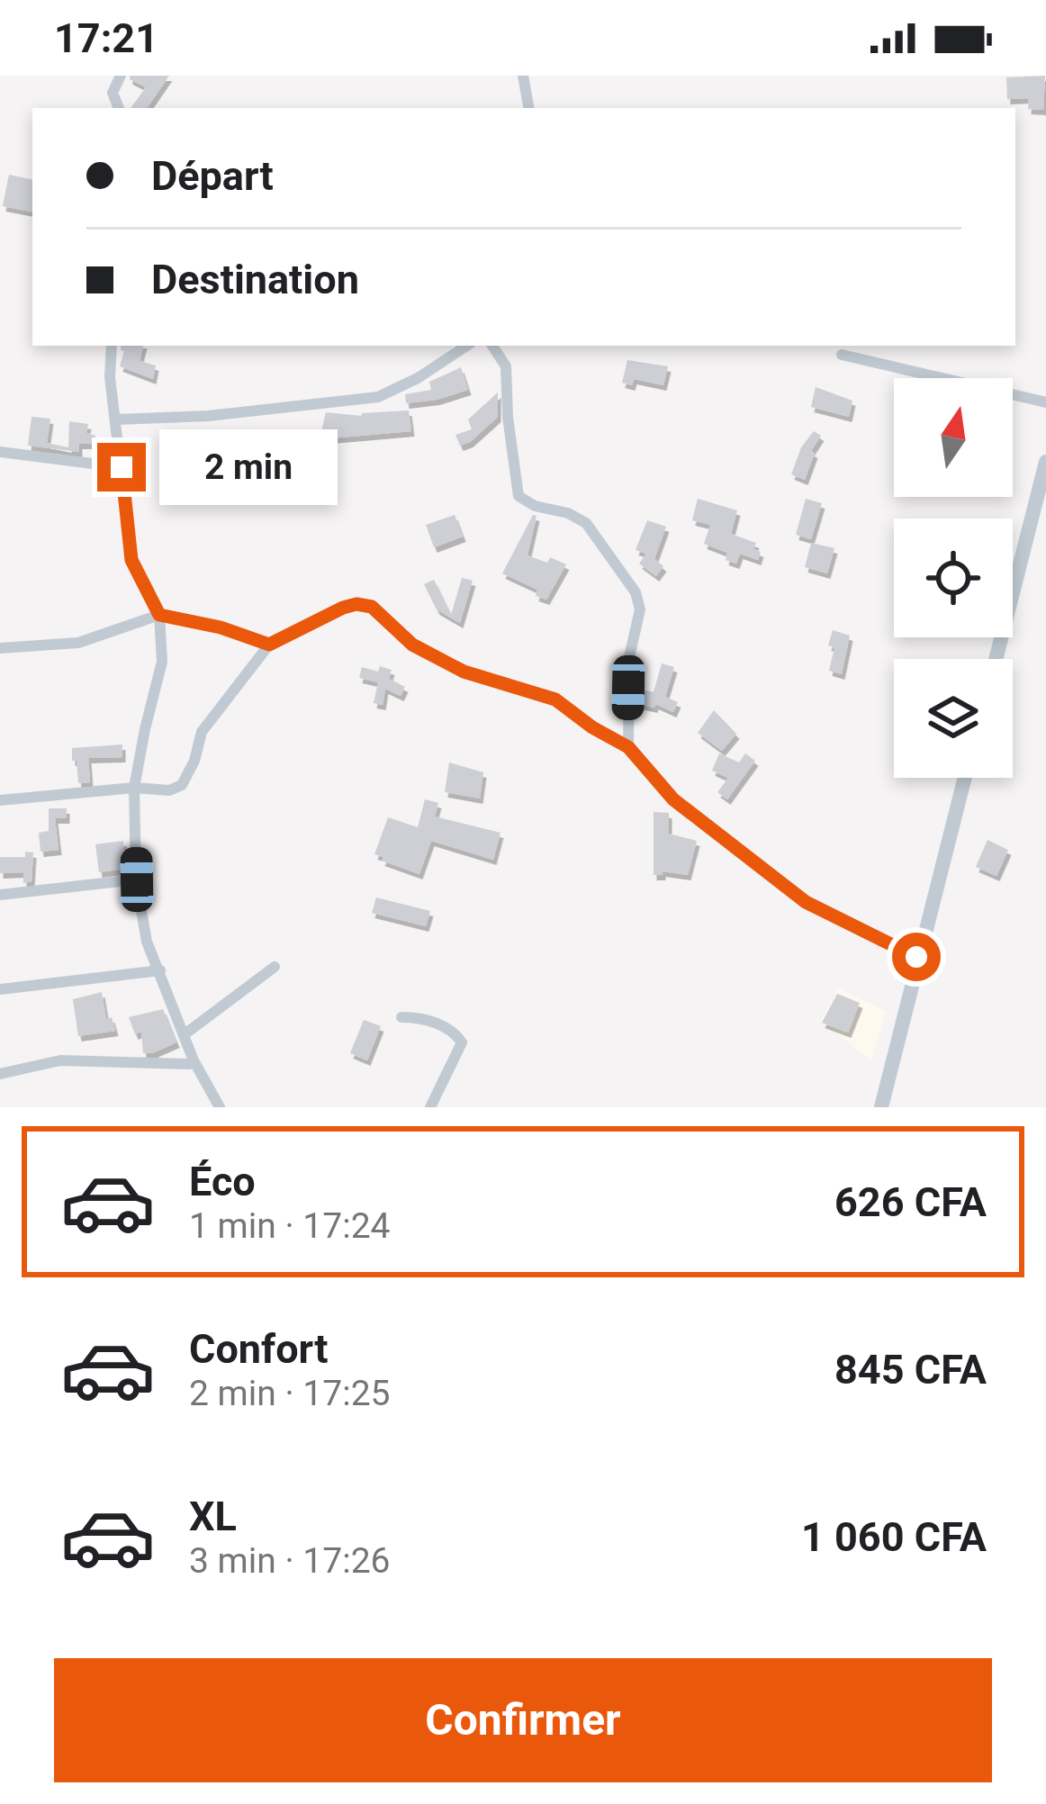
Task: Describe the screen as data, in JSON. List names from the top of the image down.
{
  "north": "top",
  "page": {
    "status": "17:21",
    "banner": ["Départ", "Destination"],
    "bubble": "2 min",
    "list": [
      {
        "name": "Éco",
        "note": "1 min · 17:24",
        "value": "626 CFA"
      },
      {
        "name": "Confort",
        "note": "2 min · 17:25",
        "value": "845 CFA"
      },
      {
        "name": "XL",
        "note": "3 min · 17:26",
        "value": "1 060 CFA"
      }
    ],
    "buttons": "Confirmer"
  }
}
